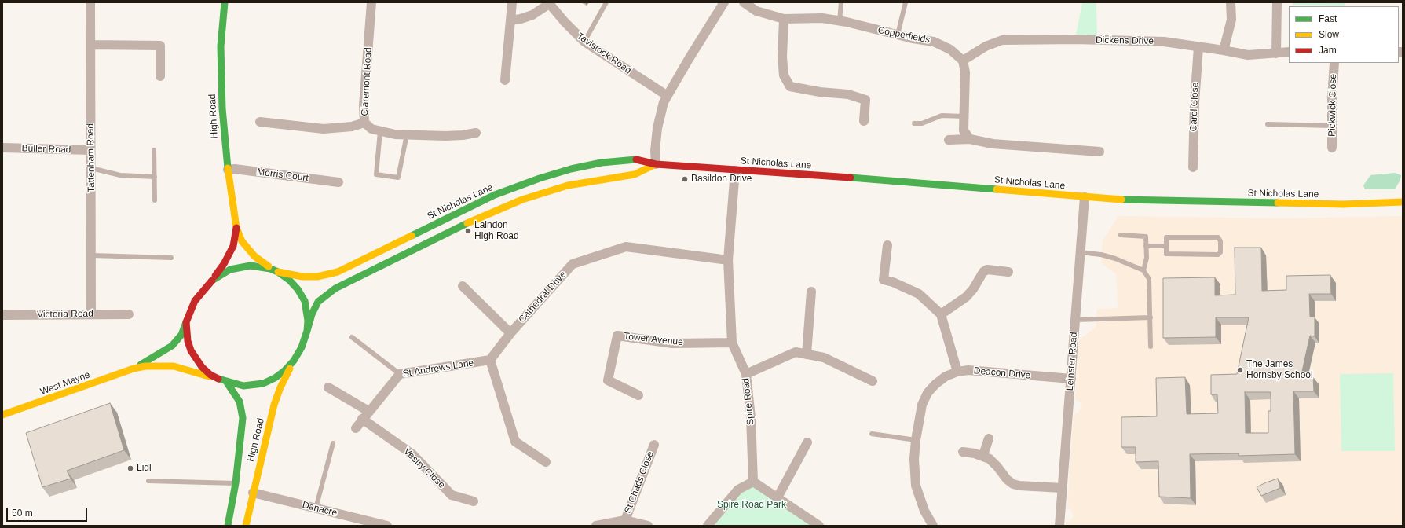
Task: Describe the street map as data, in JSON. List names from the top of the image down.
{
  "streets": {
    "main road": ["High Road", "St Nicholas Lane", "West Mayne"],
    "street": [
      "Copperfields",
      "Dickens Drive",
      "Tavistock Road",
      "Claremont Road",
      "Pickwick Close",
      "Carol Close",
      "Buller Road",
      "Tattenham Road",
      "Morris Court",
      "Cathedral Drive",
      "Victoria Road",
      "Tower Avenue",
      "Leinster Road",
      "St Andrews Lane",
      "Deacon Drive",
      "Spire Road",
      "Vestry Close",
      "St Chads Close",
      "Danacre"
    ]
  },
  "crossings": [
    ["Copperfields", "Dickens Drive"],
    ["Dickens Drive", "Carol Close"],
    ["High Road", "St Nicholas Lane"],
    ["High Road", "Morris Court"],
    ["High Road", "West Mayne"],
    ["High Road", "Danacre"],
    ["Buller Road", "Tattenham Road"],
    ["Tattenham Road", "Victoria Road"],
    ["St Nicholas Lane", "Leinster Road"],
    ["St Nicholas Lane", "Spire Road"],
    ["Cathedral Drive", "St Andrews Lane"],
    ["Cathedral Drive", "Spire Road"],
    ["Tower Avenue", "Spire Road"],
    ["Leinster Road", "Deacon Drive"],
    ["St Andrews Lane", "Vestry Close"]
  ],
  "parks": ["Spire Road Park"],
  "places": [
    "Basildon Drive",
    "Laindon High Road",
    "The James Hornsby School",
    "Lidl"
  ],
  "legend": ["Fast", "Slow", "Jam"],
  "scale_bar": "50 m"
}
